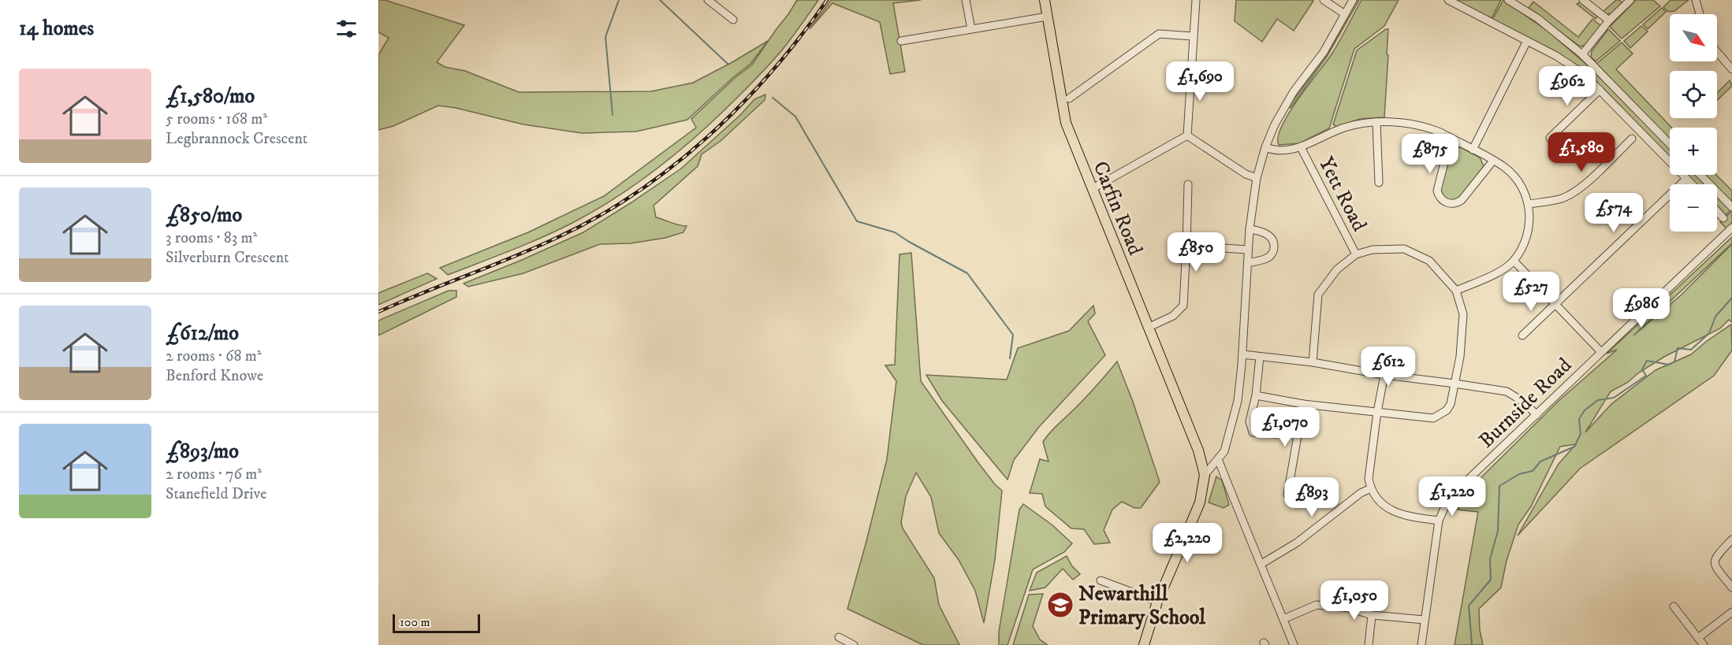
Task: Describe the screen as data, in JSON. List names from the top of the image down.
{
  "streets": {
    "main road": ["Carfin Road"],
    "street": ["Yett Road", "Burnside Road"]
  },
  "places": {
    "school or university": ["Newarthill Primary School"]
  },
  "scale_bar": "100 m",
  "north": "bottom right",
  "page": {
    "heading": "14 homes",
    "map_buttons": ["+", "−"],
    "list": [
      {
        "name": "£1,580/mo",
        "note": "5 rooms · 168 m² · Legbrannock Crescent"
      },
      {
        "name": "£850/mo",
        "note": "3 rooms · 83 m² · Silverburn Crescent"
      },
      {
        "name": "£612/mo",
        "note": "2 rooms · 68 m² · Benford Knowe"
      },
      {
        "name": "£893/mo",
        "note": "2 rooms · 76 m² · Stanefield Drive"
      }
    ],
    "price": [
      "£1,690",
      "£962",
      "£1,580",
      "£875",
      "£574",
      "£850",
      "£527",
      "£986",
      "£612",
      "£1,070",
      "£1,220",
      "£893",
      "£2,220",
      "£1,050"
    ],
    "scale": "100 m"
  }
}
